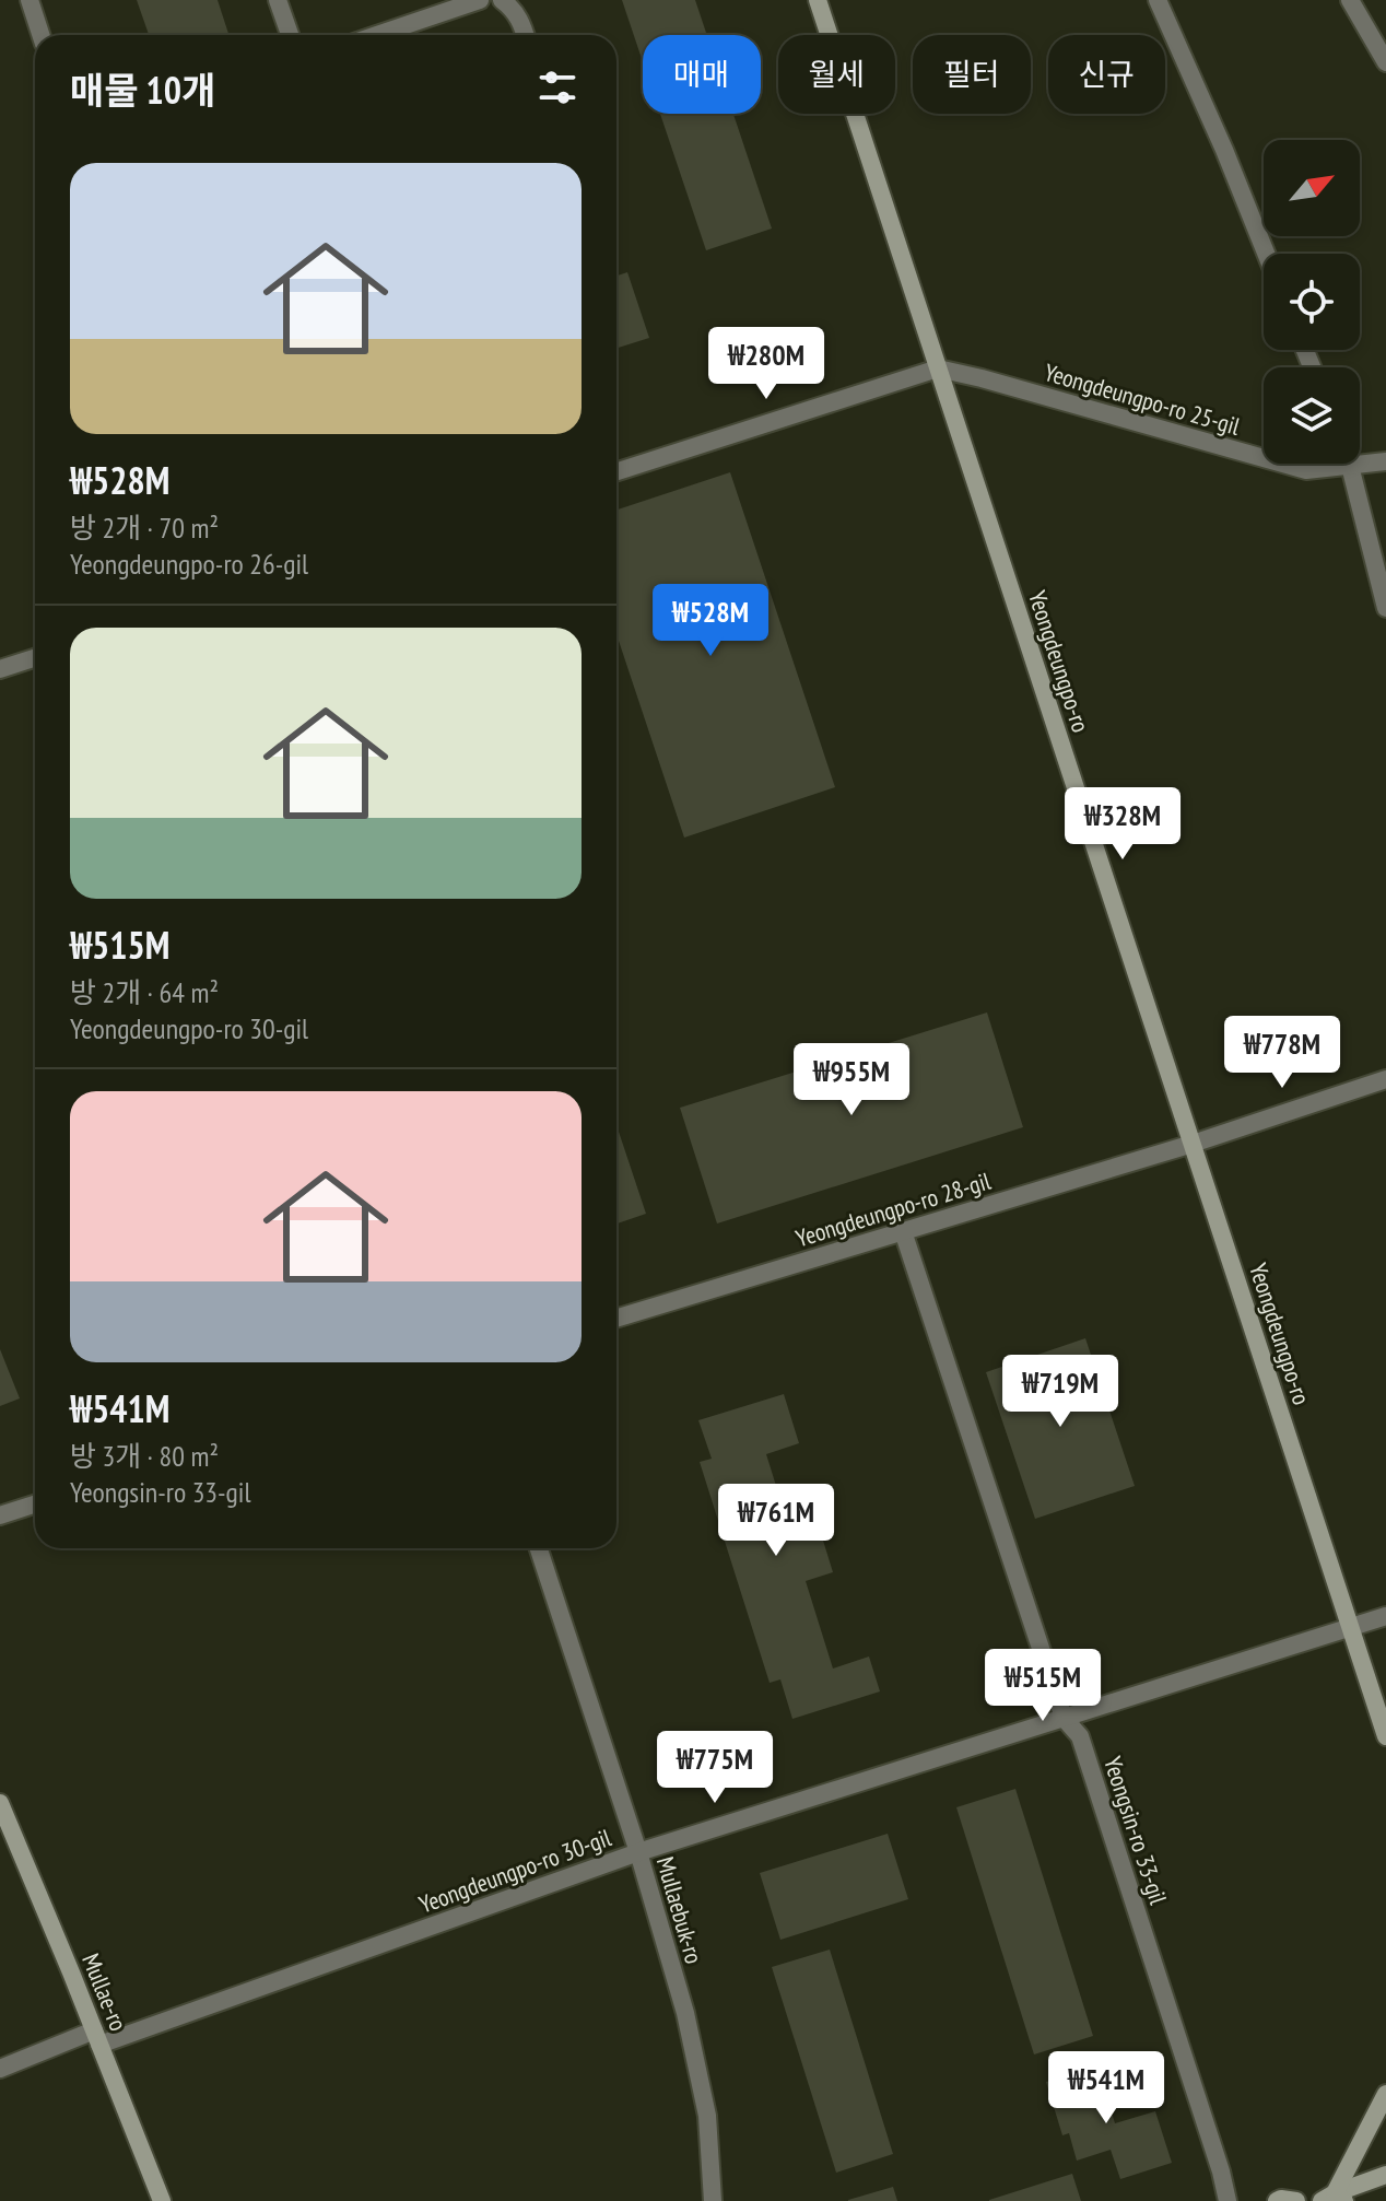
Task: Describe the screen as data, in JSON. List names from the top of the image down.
{
  "streets": {
    "main road": ["Yeongdeungpo-ro", "Mullae-ro"],
    "street": [
      "Yeongdeungpo-ro 25-gil",
      "Yeongdeungpo-ro 28-gil",
      "Yeongsin-ro 33-gil",
      "Yeongdeungpo-ro 30-gil",
      "Mullaebuk-ro"
    ]
  },
  "crossings": [
    ["Yeongdeungpo-ro 25-gil", "Yeongdeungpo-ro"],
    ["Yeongdeungpo-ro", "Yeongdeungpo-ro 28-gil"],
    ["Yeongdeungpo-ro", "Yeongdeungpo-ro 30-gil"],
    ["Yeongdeungpo-ro 28-gil", "Yeongsin-ro 33-gil"],
    ["Yeongsin-ro 33-gil", "Yeongdeungpo-ro 30-gil"],
    ["Yeongdeungpo-ro 30-gil", "Mullaebuk-ro"],
    ["Yeongdeungpo-ro 30-gil", "Mullae-ro"]
  ],
  "north": "top right",
  "page": {
    "chip": [
      "매매",
      "월세",
      "필터",
      "신규"
    ],
    "heading": "매물 10개",
    "list": [
      {
        "name": "₩528M",
        "note": "방 2개 · 70 m² · Yeongdeungpo-ro 26-gil"
      },
      {
        "name": "₩515M",
        "note": "방 2개 · 64 m² · Yeongdeungpo-ro 30-gil"
      },
      {
        "name": "₩541M",
        "note": "방 3개 · 80 m² · Yeongsin-ro 33-gil"
      }
    ],
    "price": [
      "₩280M",
      "₩528M",
      "₩328M",
      "₩778M",
      "₩955M",
      "₩719M",
      "₩761M",
      "₩515M",
      "₩775M",
      "₩541M"
    ]
  }
}
